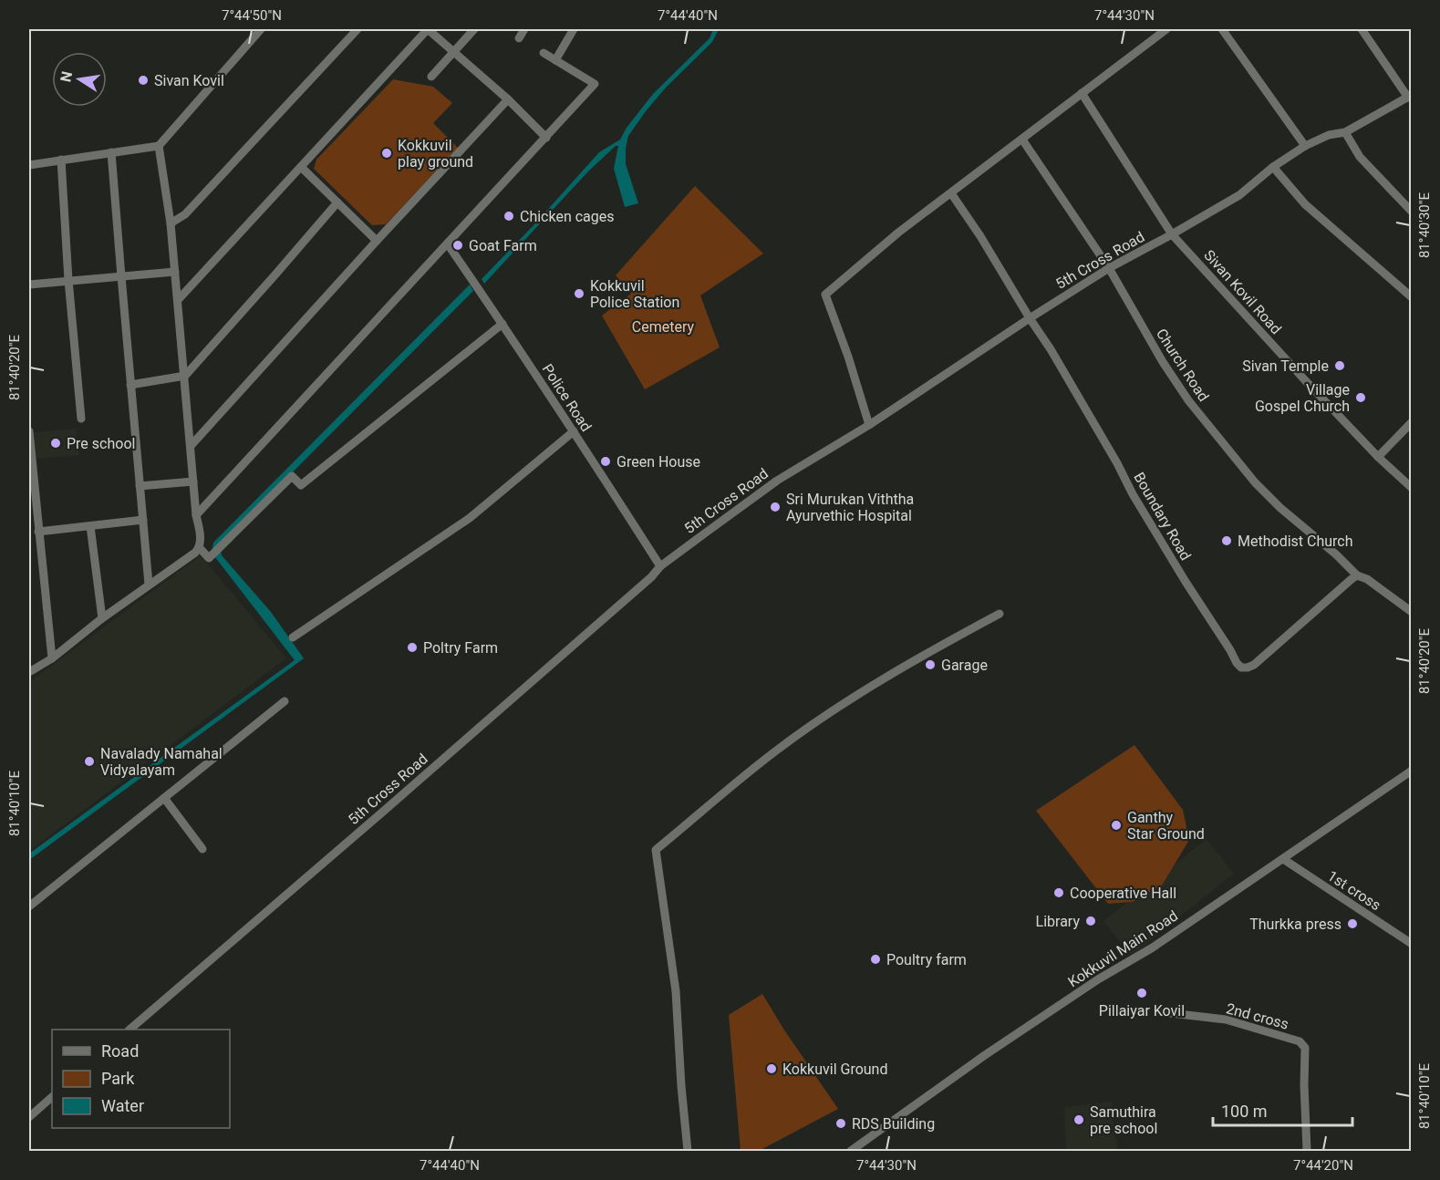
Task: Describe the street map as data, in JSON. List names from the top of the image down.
{
  "streets": {
    "street": [
      "5th Cross Road",
      "Sivan Kovil Road",
      "Church Road",
      "Police Road",
      "Boundary Road",
      "1st cross",
      "Kokkuvil Main Road",
      "2nd cross"
    ]
  },
  "crossings": [
    ["5th Cross Road", "Sivan Kovil Road"],
    ["5th Cross Road", "Church Road"],
    ["5th Cross Road", "Police Road"],
    ["5th Cross Road", "Boundary Road"],
    ["Church Road", "Boundary Road"],
    ["1st cross", "Kokkuvil Main Road"]
  ],
  "parks": ["Cemetery"],
  "places": [
    "Sivan Kovil",
    "Kokkuvil play ground",
    "Chicken cages",
    "Goat Farm",
    "Kokkuvil Police Station",
    "Sivan Temple",
    "Village Gospel Church",
    "Pre school",
    "Green House",
    "Sri Murukan Viththa Ayurvethic Hospital",
    "Methodist Church",
    "Poltry Farm",
    "Garage",
    "Navalady Namahal Vidyalayam",
    "Ganthy Star Ground",
    "Cooperative Hall",
    "Library",
    "Thurkka press",
    "Poultry farm",
    "Pillaiyar Kovil",
    "Kokkuvil Ground",
    "Samuthira pre school",
    "RDS Building"
  ],
  "legend": ["Road", "Park", "Water"],
  "scale_bar": "100 m",
  "north": "left",
  "coordinates": [
    "7°44'50\"N",
    "7°44'40\"N",
    "7°44'30\"N",
    "81°40'30\"E",
    "81°40'20\"E",
    "81°40'10\"E",
    "7°44'20\"N"
  ]
}
